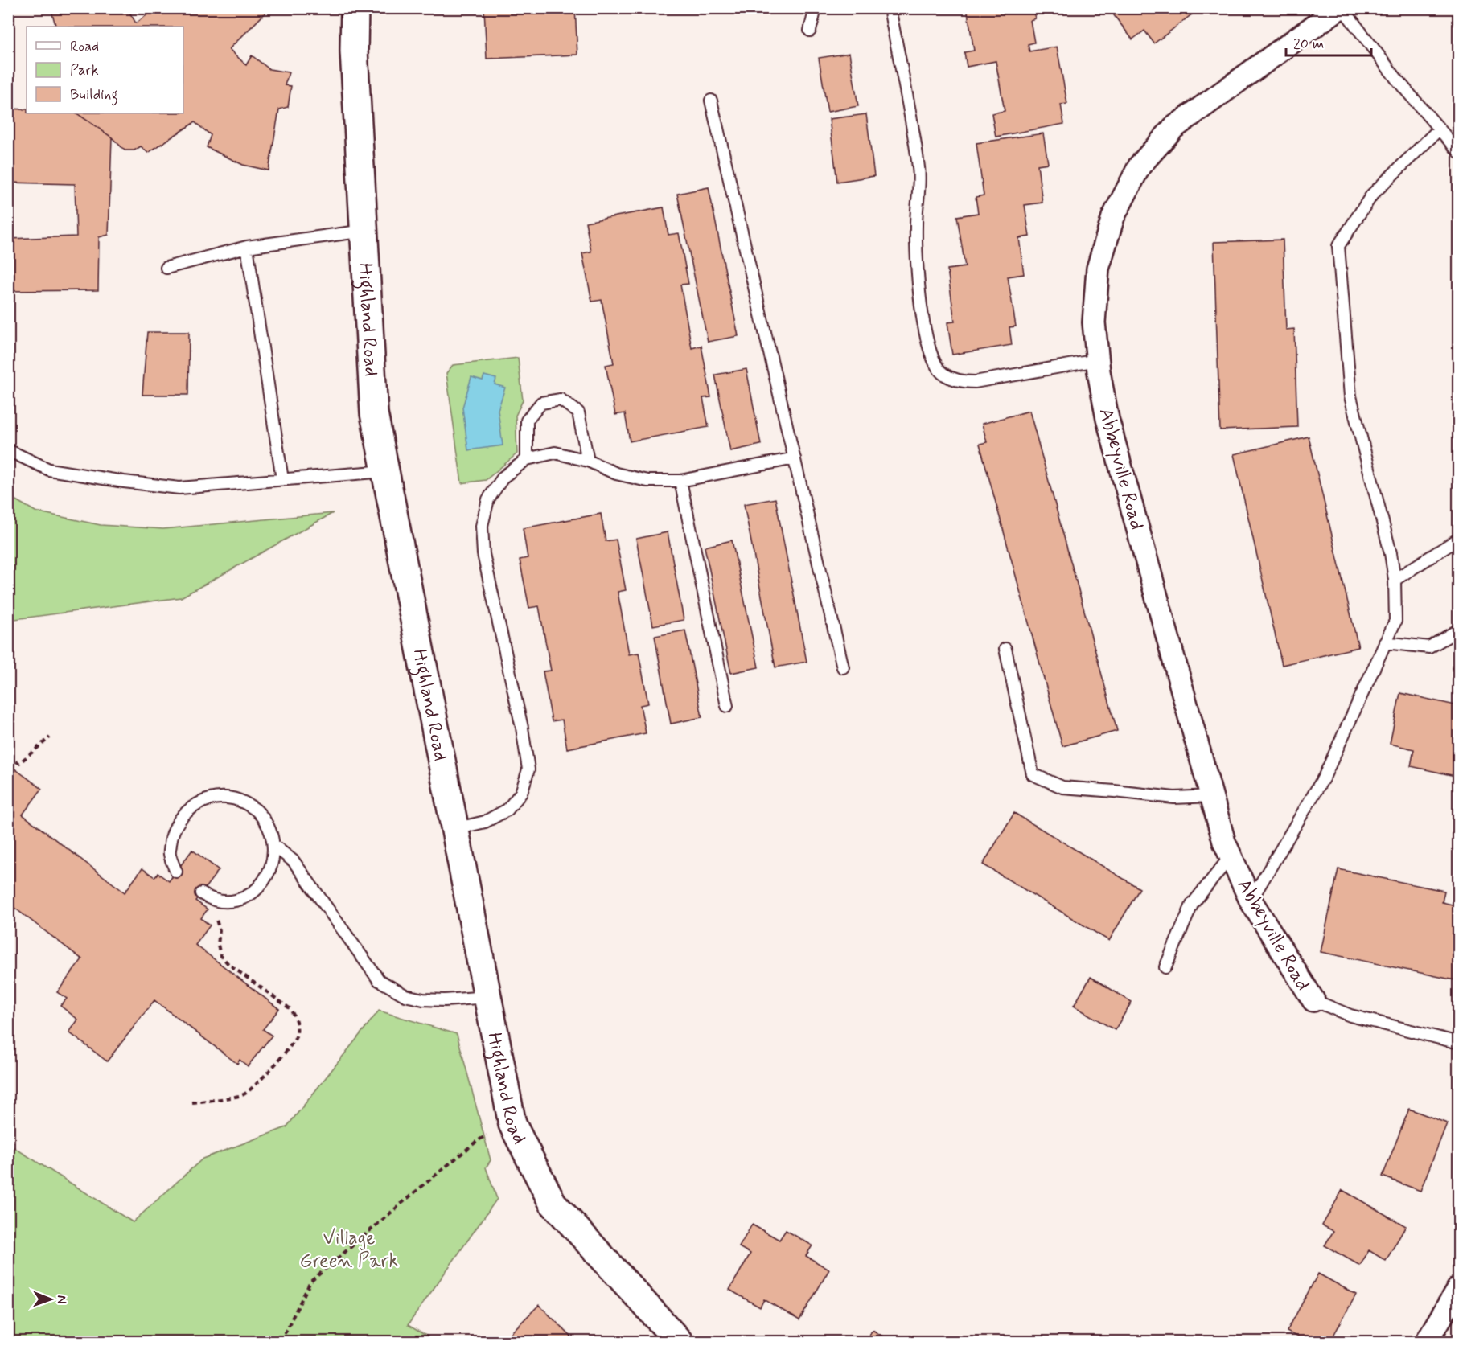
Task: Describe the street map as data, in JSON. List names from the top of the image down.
{
  "streets": {
    "street": ["Highland Road", "Abbeyville Road"]
  },
  "parks": ["Village Green Park"],
  "legend": ["Road", "Park", "Building"],
  "scale_bar": "20 m",
  "north": "right"
}
